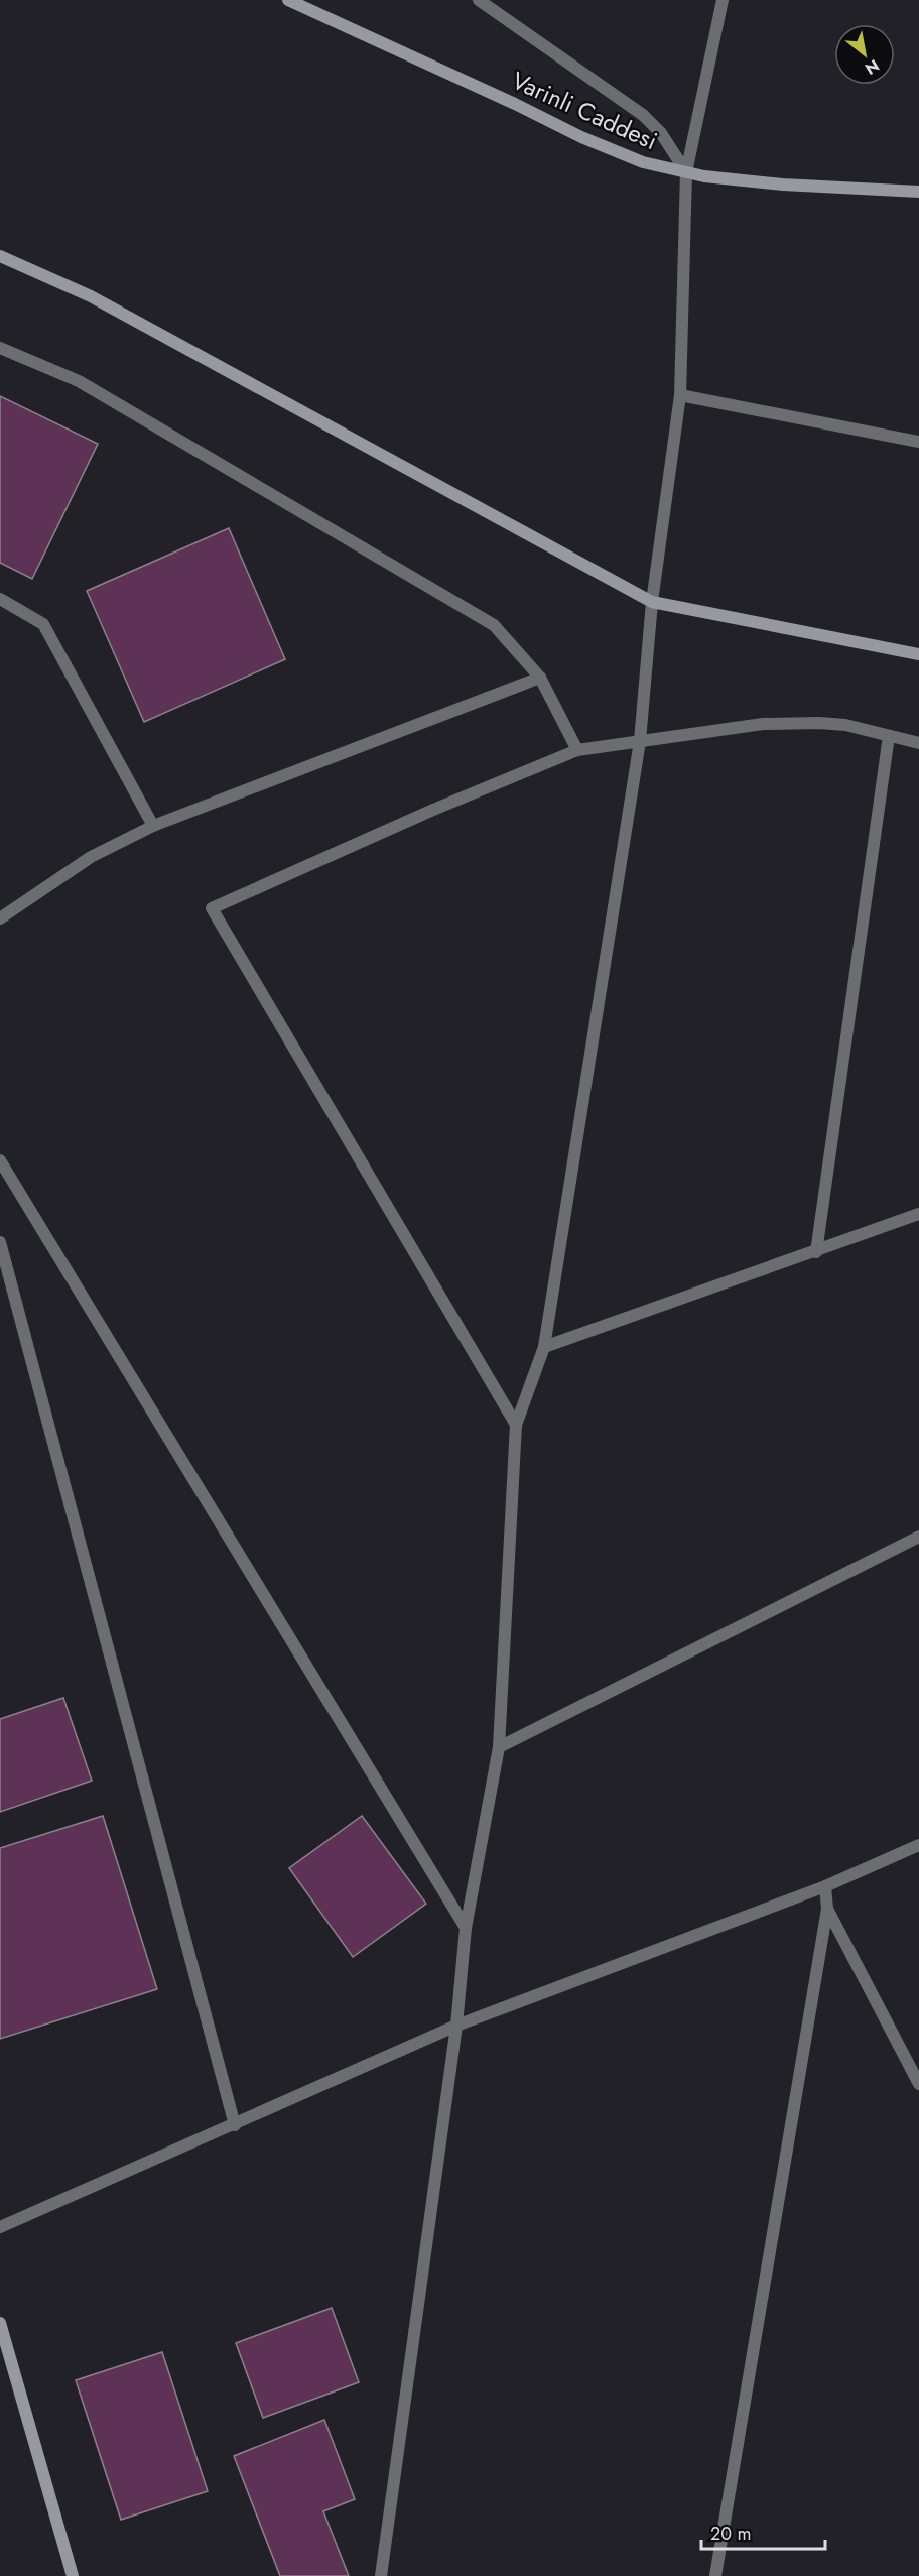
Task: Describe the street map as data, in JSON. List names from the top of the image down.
{
  "streets": {
    "street": ["Varinli Caddesi"]
  },
  "scale_bar": "20 m",
  "north": "bottom right"
}
